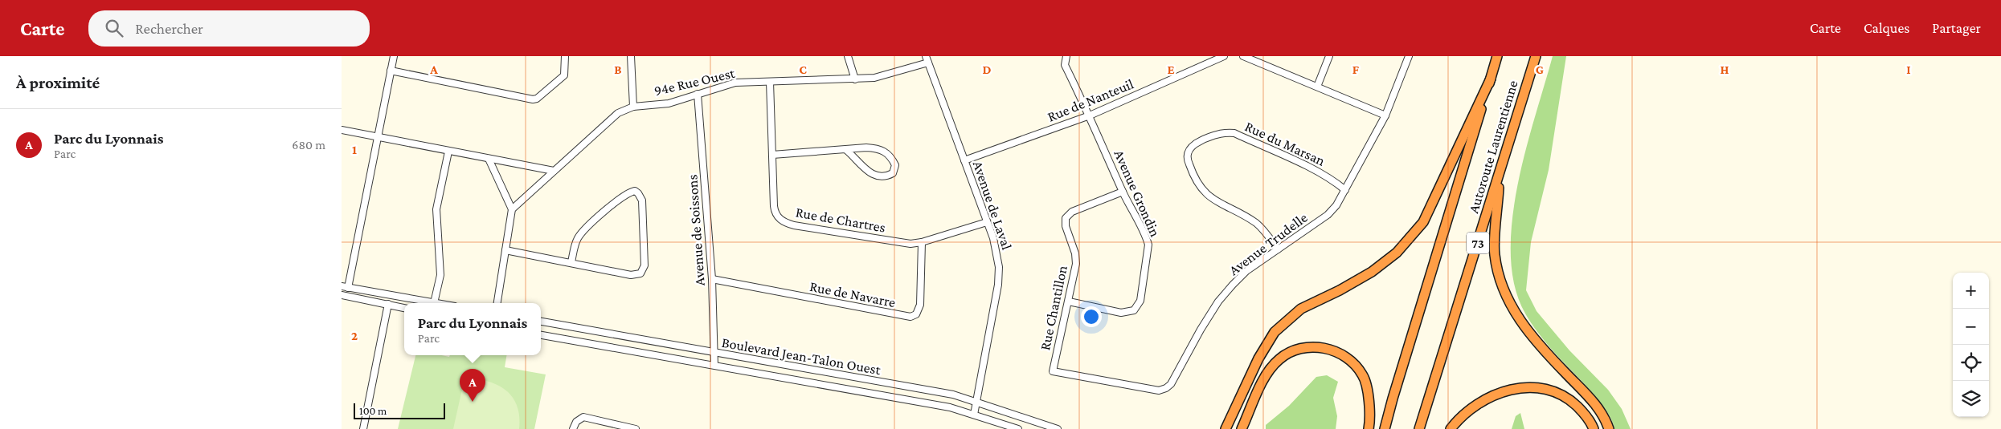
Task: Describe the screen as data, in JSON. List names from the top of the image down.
{
  "streets": {
    "highway": ["Autoroute Laurentienne", "73"],
    "street": [
      "94e Rue Ouest",
      "Rue de Nanteuil",
      "Rue du Marsan",
      "Avenue Grondin",
      "Avenue de Laval",
      "Rue de Chartres",
      "Avenue de Soissons",
      "Avenue Trudelle",
      "Rue de Navarre",
      "Rue Chantillon",
      "Boulevard Jean-Talon Ouest"
    ]
  },
  "crossings": [
    ["94e Rue Ouest", "Avenue de Laval"],
    ["94e Rue Ouest", "Rue de Chartres"],
    ["94e Rue Ouest", "Avenue de Soissons"],
    ["Rue de Nanteuil", "Avenue Grondin"],
    ["Rue de Nanteuil", "Avenue de Laval"],
    ["Rue du Marsan", "Avenue Trudelle"],
    ["Avenue Grondin", "Rue Chantillon"],
    ["Avenue de Laval", "Rue de Chartres"],
    ["Avenue de Laval", "Boulevard Jean-Talon Ouest"],
    ["Rue de Chartres", "Rue de Navarre"],
    ["Avenue de Soissons", "Rue de Navarre"],
    ["Avenue de Soissons", "Boulevard Jean-Talon Ouest"],
    ["Avenue Trudelle", "Rue Chantillon"]
  ],
  "scale_bar": "100 m",
  "page": {
    "header": "Carte",
    "search": "Rechercher",
    "nav": ["Carte", "Calques", "Partager"],
    "heading": "À proximité",
    "list": [
      {
        "mark": "A",
        "name": "Parc du Lyonnais",
        "note": "Parc",
        "value": "680 m"
      }
    ],
    "map_buttons": ["+", "−"],
    "popup": ["Parc du Lyonnais", "Parc"],
    "pins": "A",
    "scale": "100 m"
  },
  "grid": {
    "columns": [
      "A",
      "B",
      "C",
      "D",
      "E",
      "F",
      "G",
      "H",
      "I"
    ],
    "rows": ["1", "2"]
  }
}
